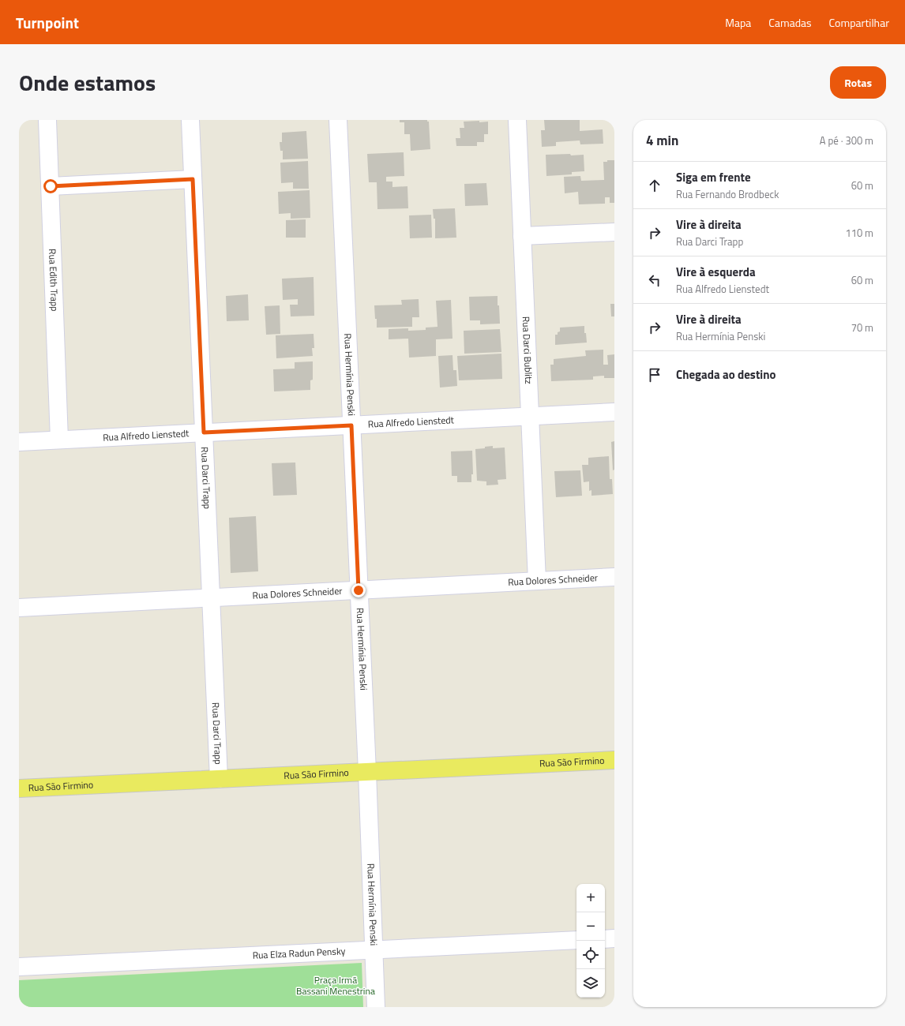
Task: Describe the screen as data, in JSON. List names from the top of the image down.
{
  "streets": {
    "main road": ["Rua São Firmino"],
    "street": [
      "Rua Edith Trapp",
      "Rua Darci Bublitz",
      "Rua Hermínia Penski",
      "Rua Alfredo Lienstedt",
      "Rua Darci Trapp",
      "Rua Dolores Schneider",
      "Rua Elza Radun Pensky"
    ]
  },
  "crossings": [
    ["Rua Edith Trapp", "Rua Alfredo Lienstedt"],
    ["Rua Darci Bublitz", "Rua Alfredo Lienstedt"],
    ["Rua Darci Bublitz", "Rua Dolores Schneider"],
    ["Rua Hermínia Penski", "Rua Alfredo Lienstedt"],
    ["Rua Hermínia Penski", "Rua Dolores Schneider"],
    ["Rua Hermínia Penski", "Rua São Firmino"],
    ["Rua Hermínia Penski", "Rua Elza Radun Pensky"],
    ["Rua Alfredo Lienstedt", "Rua Darci Trapp"],
    ["Rua Darci Trapp", "Rua Dolores Schneider"],
    ["Rua Darci Trapp", "Rua São Firmino"]
  ],
  "parks": ["Praça Irmã Bassani Menestrina"],
  "page": {
    "header": "Turnpoint",
    "nav": ["Mapa", "Camadas", "Compartilhar"],
    "title": "Onde estamos",
    "buttons": "Rotas",
    "heading": ["4 min", "A pé · 300 m"],
    "list": [
      ["Siga em frente", "Rua Fernando Brodbeck", "60 m"],
      ["Vire à direita", "Rua Darci Trapp", "110 m"],
      ["Vire à esquerda", "Rua Alfredo Lienstedt", "60 m"],
      ["Vire à direita", "Rua Hermínia Penski", "70 m"],
      "Chegada ao destino"
    ],
    "map_buttons": ["+", "−"]
  }
}
